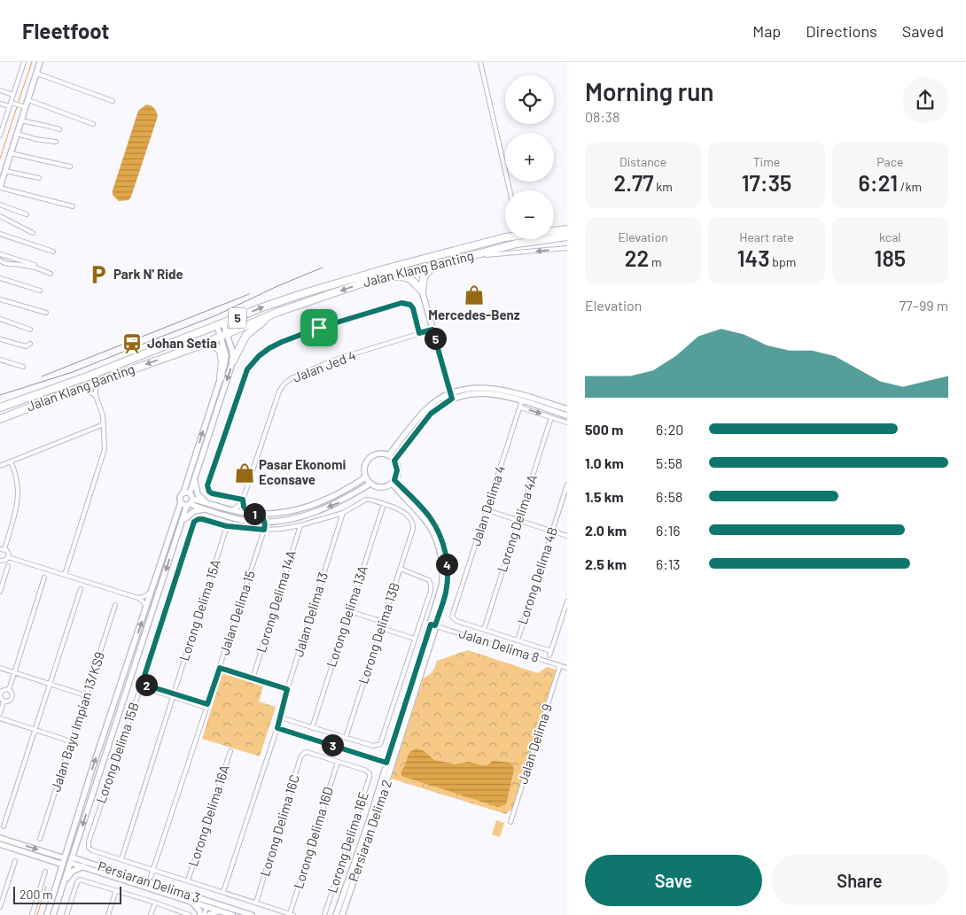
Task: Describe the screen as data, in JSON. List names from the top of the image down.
{
  "streets": {
    "highway": ["Jalan Klang Banting", "5"],
    "street": [
      "Jalan Jed 4",
      "Jalan Delima 4",
      "Lorong Delima 4A",
      "Lorong Delima 4B",
      "Lorong Delima 14A",
      "Lorong Delima 15A",
      "Jalan Delima 15",
      "Jalan Delima 13",
      "Lorong Delima 13A",
      "Lorong Delima 13B",
      "Jalan Delima 8",
      "Jalan Bayu Impian 13/KS9",
      "Jalan Delima 9",
      "Lorong Delima 15B",
      "Lorong Delima 16A",
      "Lorong Delima 16C",
      "Persiaran Delima 2",
      "Lorong Delima 16D",
      "Lorong Delima 16E",
      "Persiaran Delima 3"
    ]
  },
  "crossings": [
    ["Jalan Delima 4", "Lorong Delima 4A"],
    ["Lorong Delima 15A", "Lorong Delima 15B"],
    ["Lorong Delima 13A", "Lorong Delima 13B"],
    ["Jalan Delima 8", "Jalan Delima 9"],
    ["Jalan Delima 8", "Persiaran Delima 2"],
    ["Lorong Delima 16C", "Lorong Delima 16D"],
    ["Lorong Delima 16C", "Lorong Delima 16E"],
    ["Lorong Delima 16D", "Lorong Delima 16E"]
  ],
  "places": {
    "parking": ["Park N' Ride"],
    "shop": ["Mercedes-Benz", "Pasar Ekonomi Econsave"],
    "station": ["Johan Setia"]
  },
  "scale_bar": "200 m",
  "page": {
    "header": "Fleetfoot",
    "nav": ["Map", "Directions", "Saved"],
    "heading": ["Morning run", "08:38"],
    "map_buttons": ["+", "−"],
    "stats": [
      ["Distance", "2.77 km"],
      ["Time", "17:35"],
      ["Pace", "6:21 /km"],
      ["Elevation", "22 m"],
      ["Heart rate", "143 bpm"],
      ["kcal", "185"]
    ],
    "chart": ["Elevation", "77–99 m"],
    "pins": [
      "5",
      "1",
      "4",
      "2",
      "3"
    ],
    "list": [
      {
        "name": "500 m",
        "note": "6:20"
      },
      {
        "name": "1.0 km",
        "note": "5:58"
      },
      {
        "name": "1.5 km",
        "note": "6:58"
      },
      {
        "name": "2.0 km",
        "note": "6:16"
      },
      {
        "name": "2.5 km",
        "note": "6:13"
      }
    ],
    "buttons": ["Save", "Share"],
    "scale": "200 m"
  }
}
